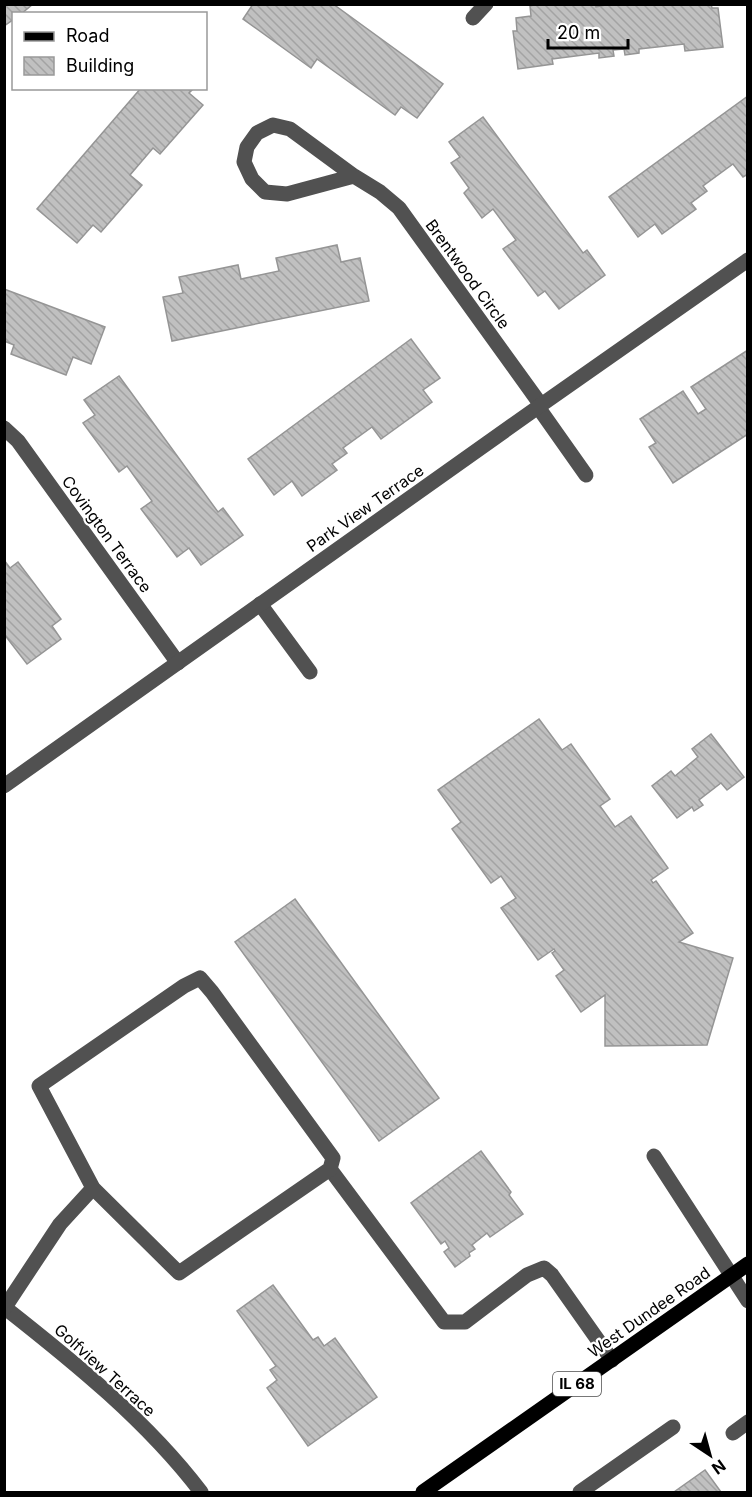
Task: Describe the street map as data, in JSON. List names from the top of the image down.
{
  "streets": {
    "main road": ["West Dundee Road", "IL 68"],
    "street": [
      "Brentwood Circle",
      "Park View Terrace",
      "Covington Terrace",
      "Golfview Terrace"
    ]
  },
  "crossings": [
    ["Brentwood Circle", "Park View Terrace"],
    ["Park View Terrace", "Covington Terrace"]
  ],
  "legend": ["Road", "Building"],
  "scale_bar": "20 m",
  "north": "bottom right"
}
